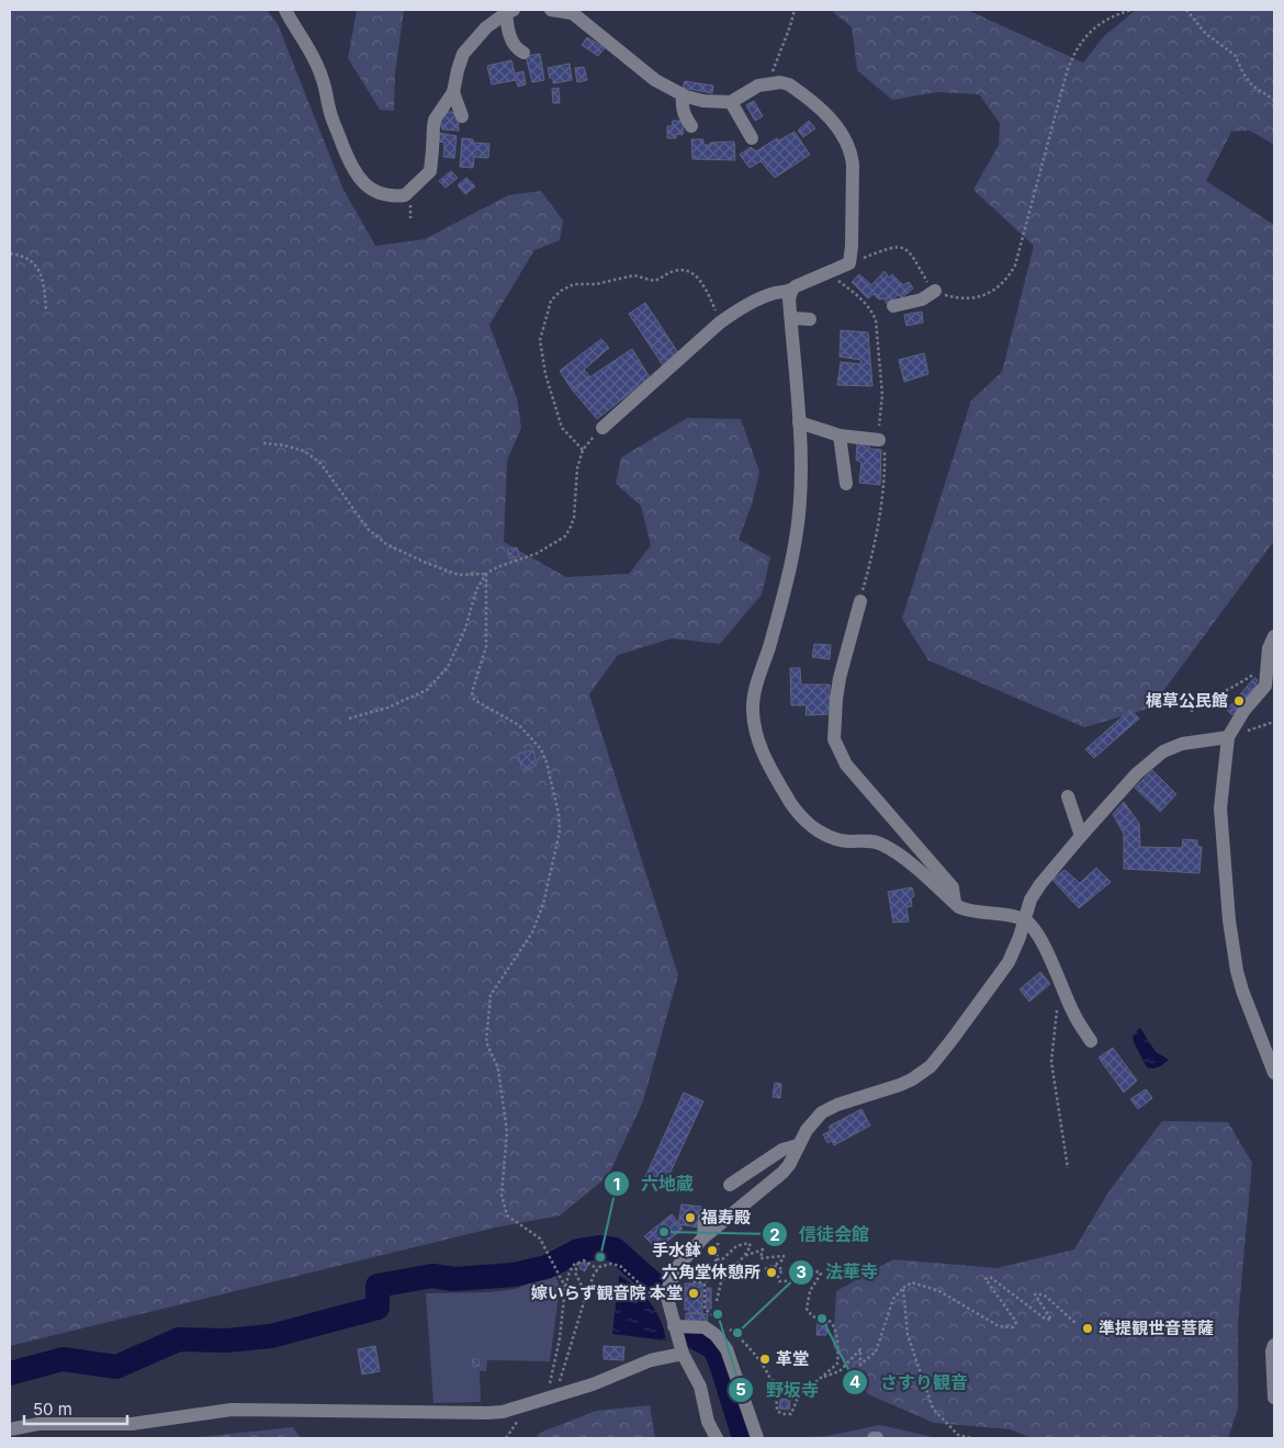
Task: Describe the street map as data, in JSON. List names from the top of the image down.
{
  "places": [
    "梶草公民館",
    "福寿殿",
    "信徒会館",
    "手水鉢",
    "六地蔵",
    "六角堂休憩所",
    "嫁いらず観音院 本堂",
    "野坂寺",
    "さすり観音",
    "準提観世音菩薩",
    "法華寺",
    "革堂"
  ],
  "scale_bar": "50 m"
}
